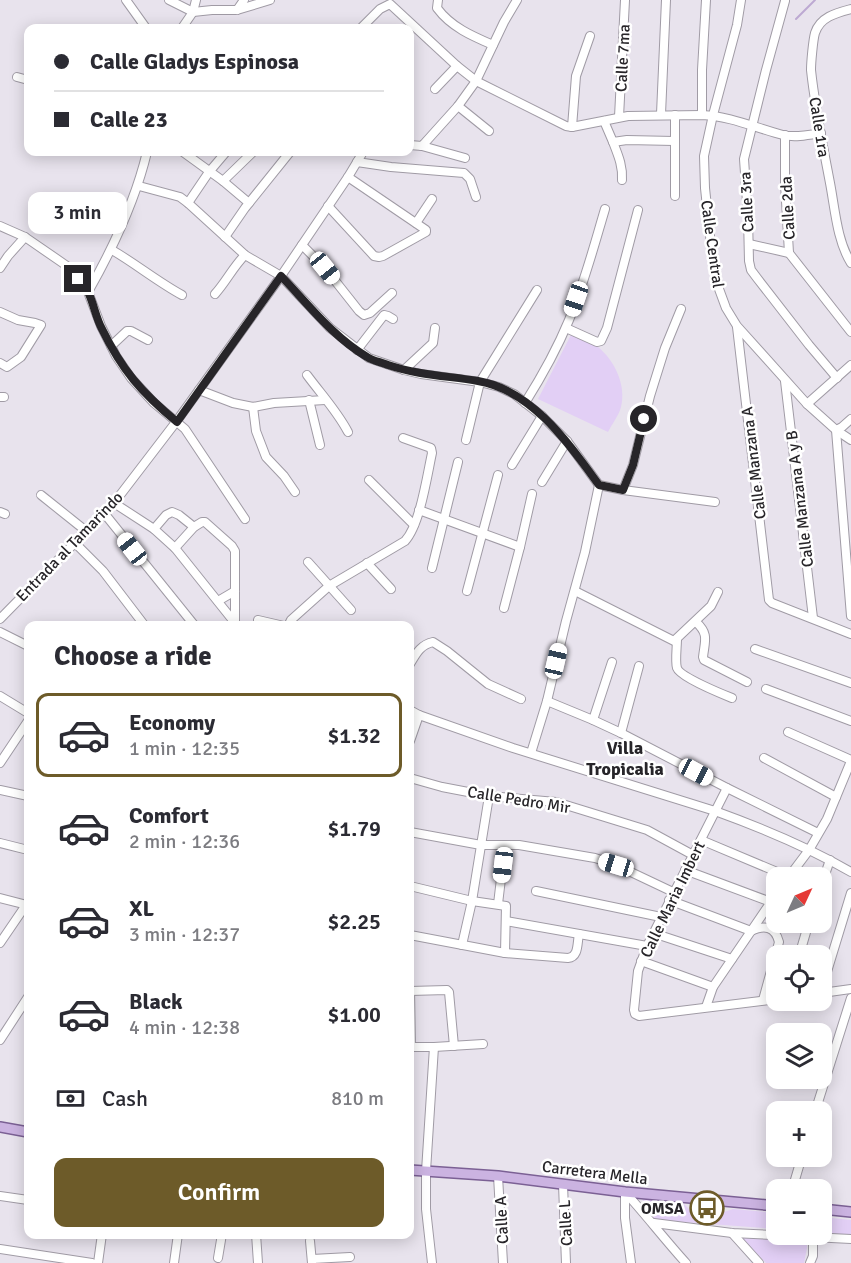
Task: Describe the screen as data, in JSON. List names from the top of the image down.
{
  "streets": {
    "main road": ["Carretera Mella"],
    "street": [
      "Calle 7ma",
      "Calle 1ra",
      "Calle 3ra",
      "Calle 2da",
      "Calle Central",
      "Calle Manzana A",
      "Calle Manzana A y B",
      "Entrada al Tamarindo",
      "Calle Pedro Mir",
      "Calle Maria Imbert",
      "Calle A",
      "Calle L"
    ]
  },
  "crossings": [
    ["Calle Central", "Calle Manzana A"],
    ["Calle Central", "Calle Manzana A y B"],
    ["Calle Manzana A", "Calle Manzana A y B"],
    ["Calle Pedro Mir", "Calle Maria Imbert"],
    ["Carretera Mella", "Calle A"],
    ["Carretera Mella", "Calle L"]
  ],
  "districts": ["Villa Tropicalia"],
  "places": {
    "bus stop": ["OMSA"]
  },
  "north": "top right",
  "page": {
    "banner": ["Calle Gladys Espinosa", "Calle 23"],
    "bubble": "3 min",
    "heading": "Choose a ride",
    "list": [
      {
        "name": "Economy",
        "note": "1 min · 12:35",
        "value": "$1.32"
      },
      {
        "name": "Comfort",
        "note": "2 min · 12:36",
        "value": "$1.79"
      },
      {
        "name": "XL",
        "note": "3 min · 12:37",
        "value": "$2.25"
      },
      {
        "name": "Black",
        "note": "4 min · 12:38",
        "value": "$1.00"
      }
    ],
    "map_buttons": ["+", "−"],
    "pay": ["Cash", "810 m"],
    "buttons": "Confirm"
  }
}
